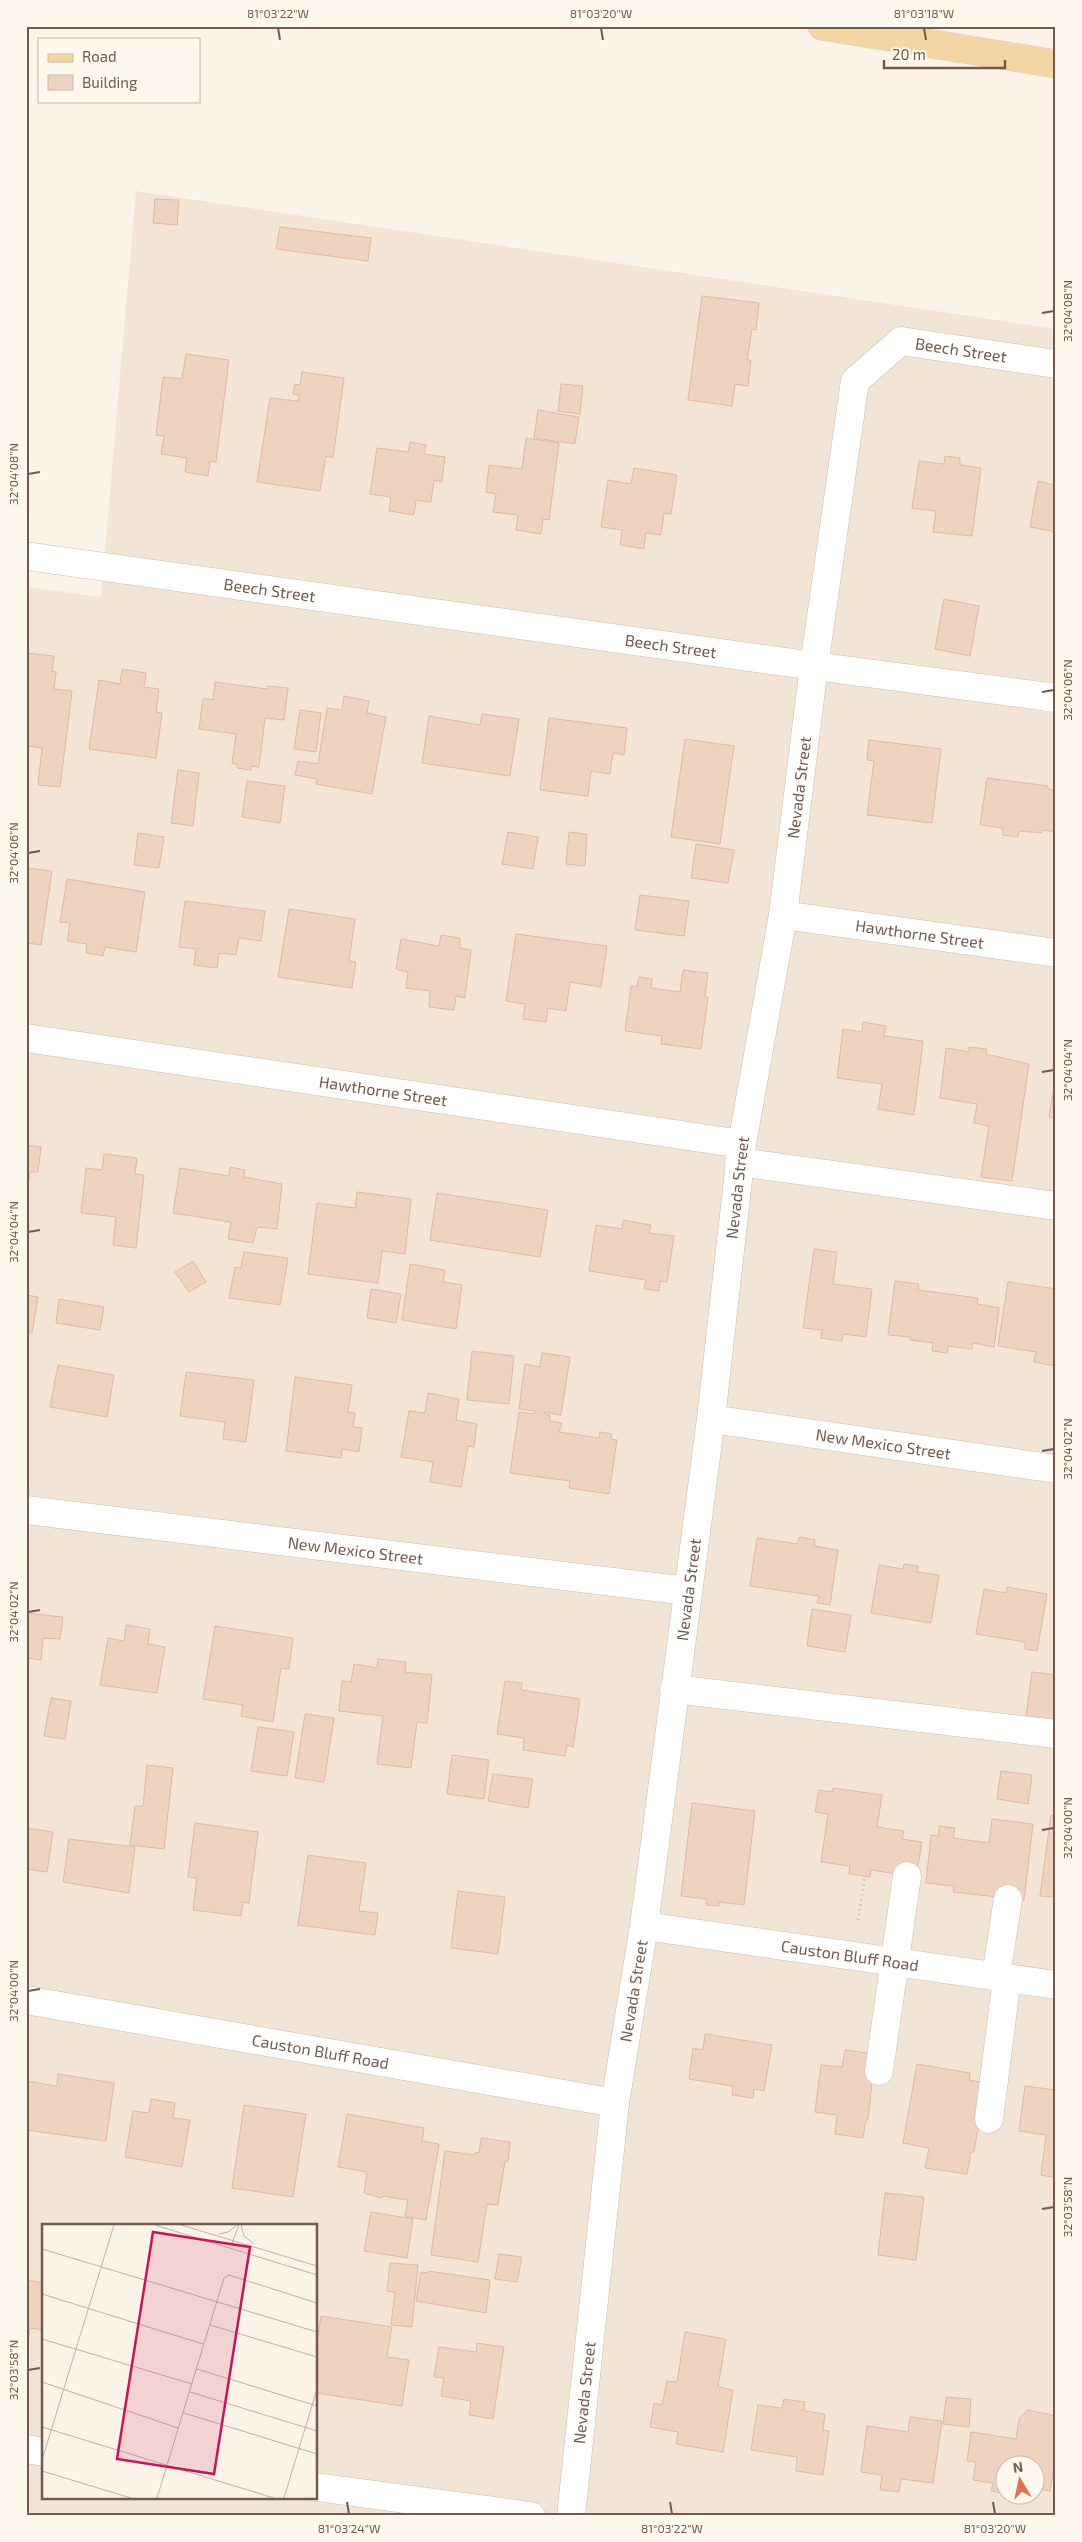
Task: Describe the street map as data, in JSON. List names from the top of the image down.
{
  "streets": {
    "street": [
      "Beech Street",
      "Nevada Street",
      "Hawthorne Street",
      "New Mexico Street",
      "Causton Bluff Road"
    ]
  },
  "crossings": [
    ["Beech Street", "Nevada Street"],
    ["Nevada Street", "Hawthorne Street"],
    ["Nevada Street", "New Mexico Street"],
    ["Nevada Street", "Causton Bluff Road"]
  ],
  "legend": ["Road", "Building"],
  "scale_bar": "20 m",
  "north": "top",
  "coordinates": [
    "81°03'22\"W",
    "81°03'20\"W",
    "81°03'18\"W",
    "32°04'08\"N",
    "32°04'06\"N",
    "32°04'04\"N",
    "32°04'02\"N",
    "32°04'00\"N",
    "32°03'58\"N",
    "81°03'24\"W"
  ]
}
